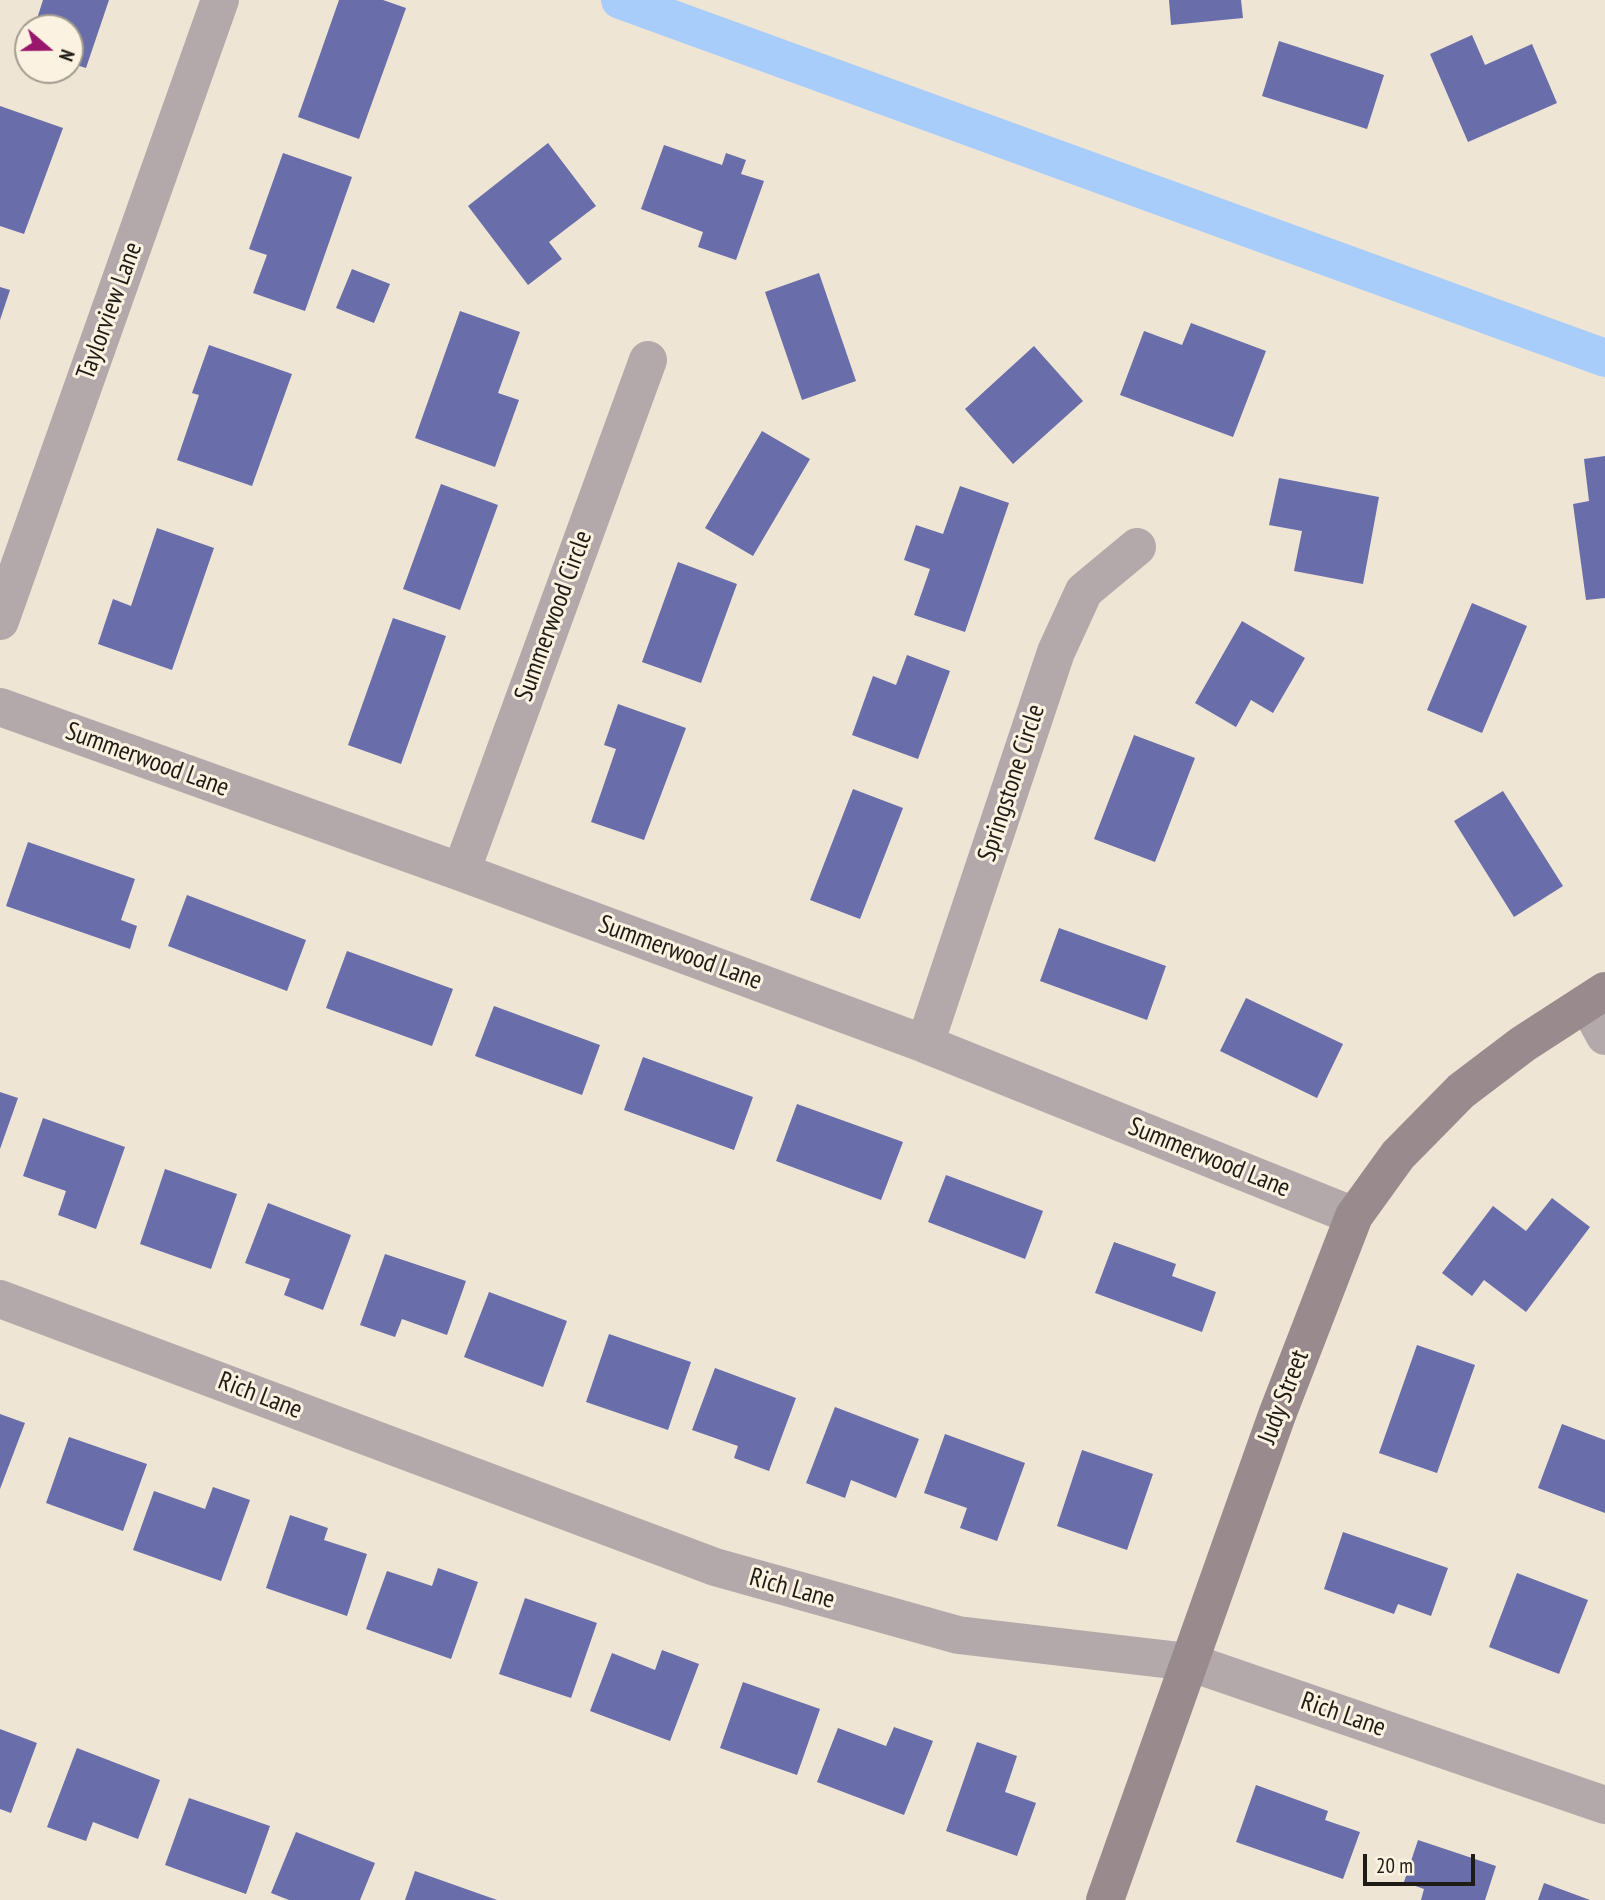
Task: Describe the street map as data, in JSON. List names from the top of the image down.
{
  "streets": {
    "street": [
      "Taylorview Lane",
      "Summerwood Circle",
      "Summerwood Lane",
      "Springstone Circle",
      "Rich Lane",
      "Judy Street"
    ]
  },
  "crossings": [
    ["Summerwood Circle", "Summerwood Lane"],
    ["Summerwood Lane", "Springstone Circle"],
    ["Summerwood Lane", "Judy Street"],
    ["Rich Lane", "Judy Street"]
  ],
  "scale_bar": "20 m",
  "north": "right"
}
